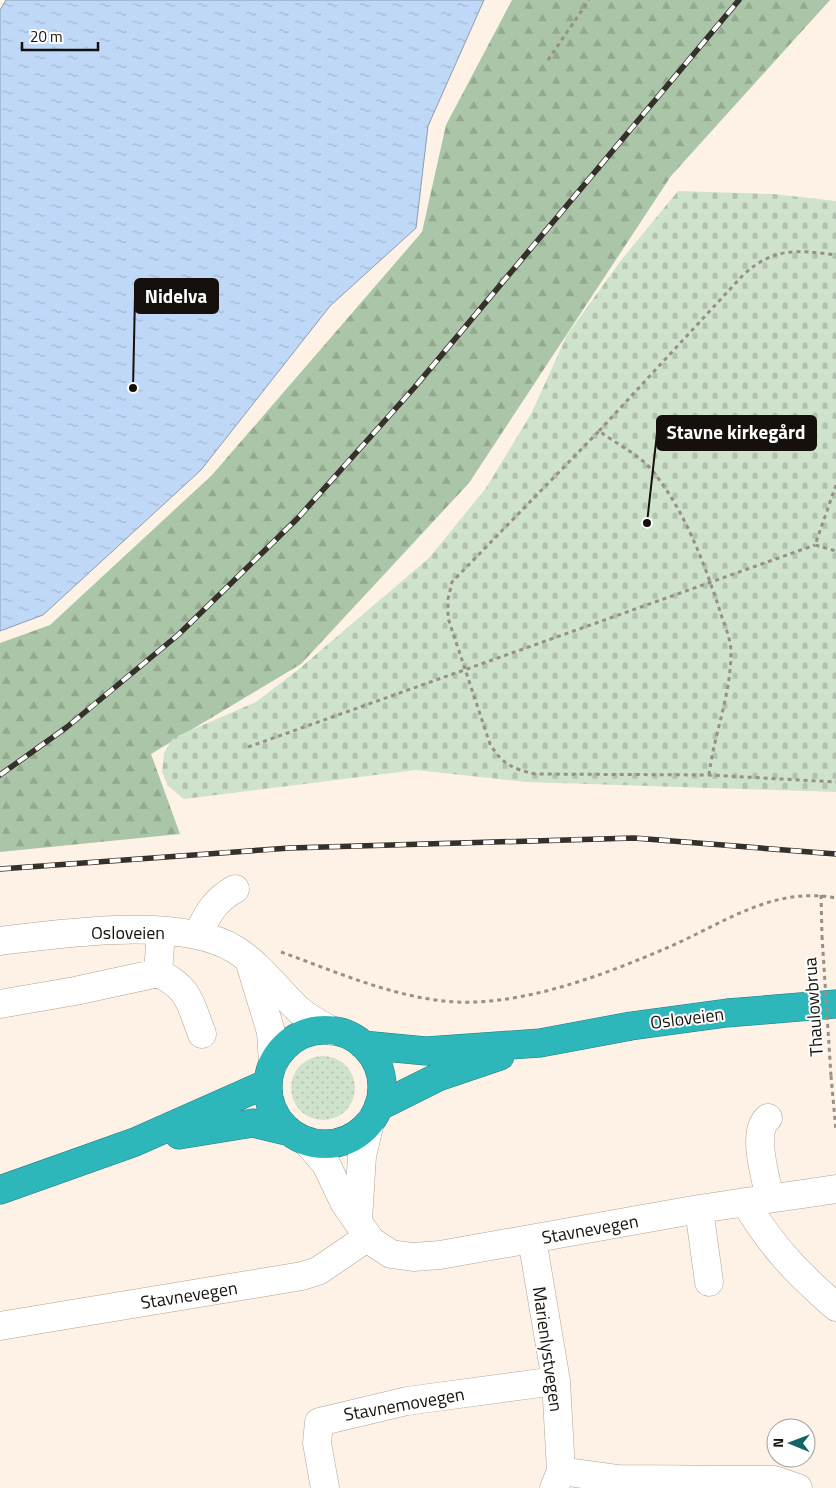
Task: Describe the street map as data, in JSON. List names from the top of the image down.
{
  "streets": {
    "highway": ["Osloveien"],
    "street": ["Stavnevegen", "Marienlystvegen", "Stavnemovegen"],
    "path": ["Thaulowbrua"]
  },
  "crossings": [
    ["Osloveien", "Stavnevegen"],
    ["Stavnevegen", "Marienlystvegen"],
    ["Marienlystvegen", "Stavnemovegen"]
  ],
  "places": ["Nidelva", "Stavne kirkegård"],
  "scale_bar": "20 m",
  "north": "left"
}
